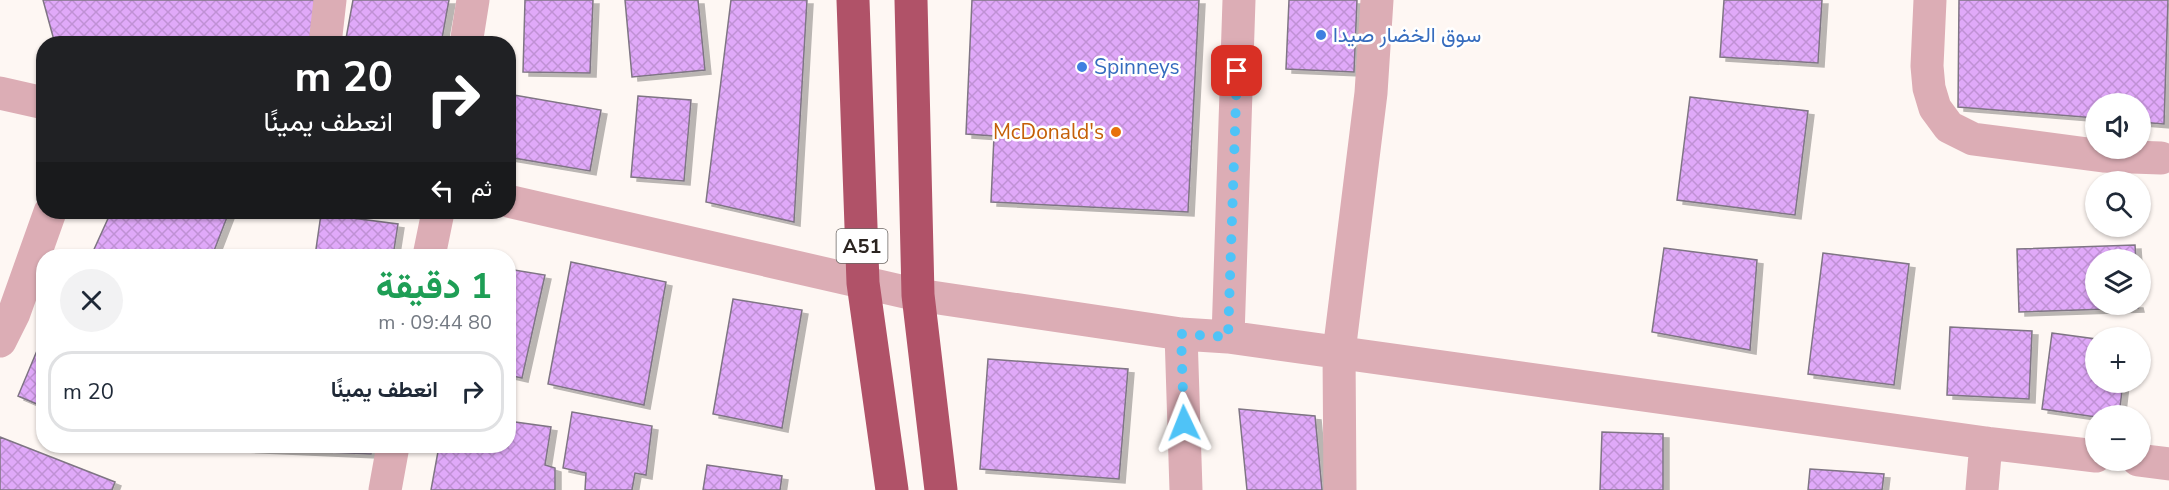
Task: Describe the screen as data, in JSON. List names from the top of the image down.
{
  "streets": {
    "highway": ["A51"]
  },
  "places": ["سوق الخضار صيدا", "Spinneys", "McDonald's"],
  "page": {
    "turn": ["20 m", "انعطف يمينًا"],
    "map_buttons": ["+", "−"],
    "then": "ثم",
    "heading": ["1 دقيقة", "80 m · 09:44"],
    "list": [
      {
        "name": "انعطف يمينًا",
        "value": "20 m"
      }
    ]
  }
}
